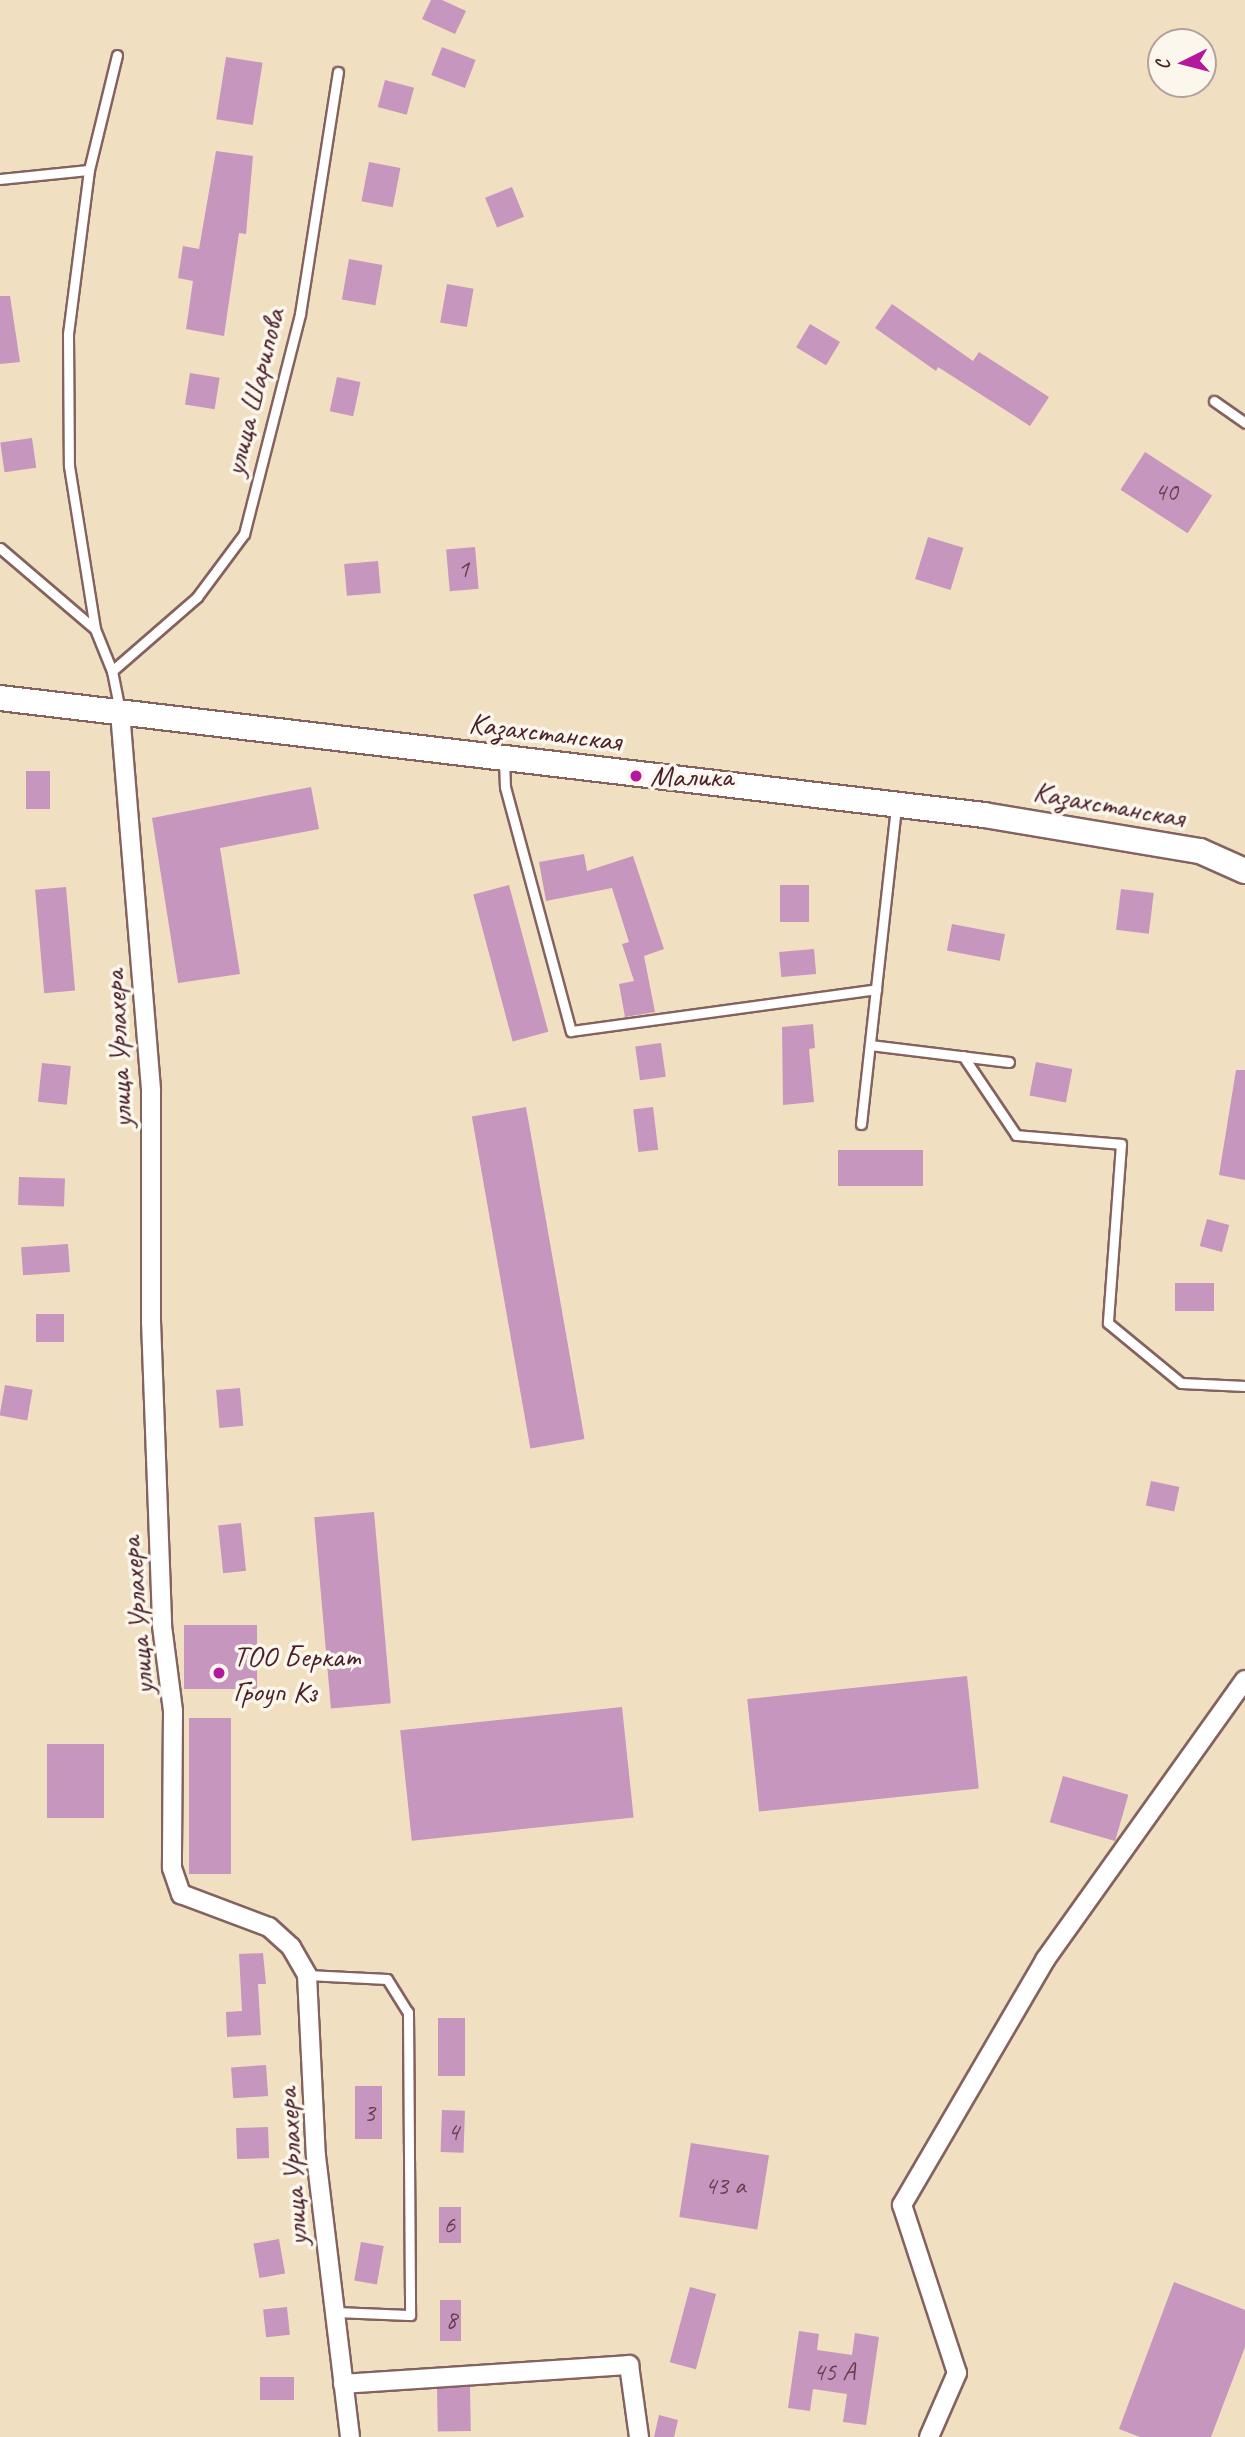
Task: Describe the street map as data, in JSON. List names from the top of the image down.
{
  "streets": {
    "main road": ["Казахстанская"],
    "street": ["улица Урлахера"],
    "lane": ["улица Шарипова"]
  },
  "crossings": [
    ["Казахстанская", "улица Урлахера"]
  ],
  "places": ["Малика", "ТОО Беркат Гроуп Кз"],
  "house_numbers": [
    "40",
    "1",
    "3",
    "4",
    "43 а",
    "6",
    "8",
    "45 А"
  ],
  "north": "left"
}
